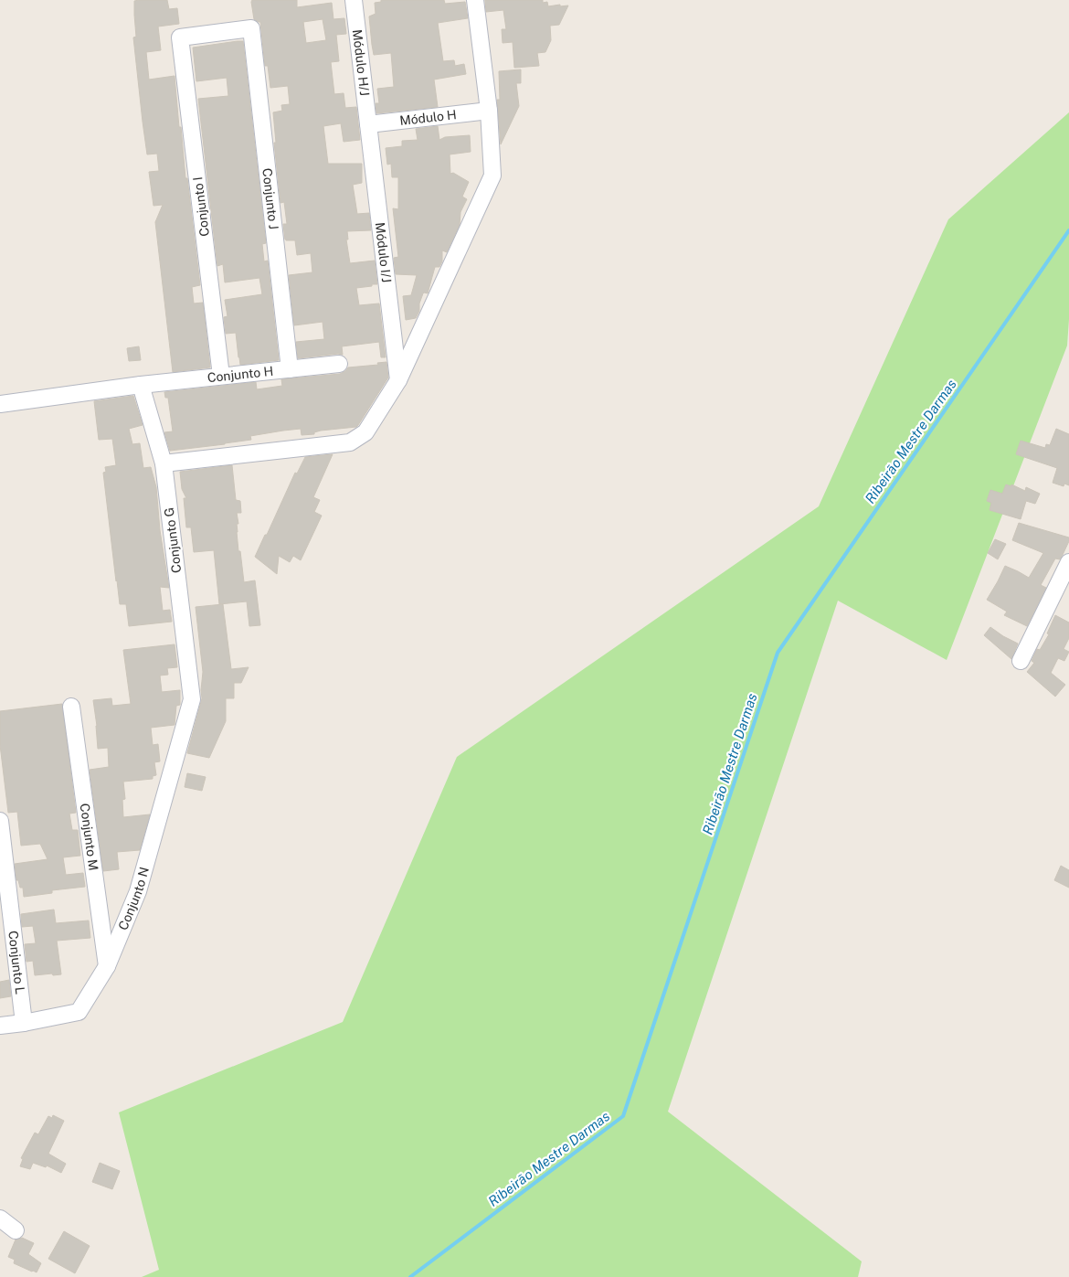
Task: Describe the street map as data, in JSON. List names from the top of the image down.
{
  "streets": {
    "street": [
      "Módulo H/J",
      "Módulo H",
      "Conjunto J",
      "Conjunto I",
      "Módulo I/J",
      "Conjunto H",
      "Conjunto G",
      "Conjunto M",
      "Conjunto N",
      "Conjunto L"
    ]
  },
  "crossings": [
    ["Módulo H/J", "Módulo H"],
    ["Módulo H/J", "Módulo I/J"],
    ["Módulo H", "Módulo I/J"],
    ["Conjunto J", "Conjunto I"],
    ["Conjunto J", "Conjunto H"],
    ["Conjunto I", "Conjunto H"],
    ["Conjunto H", "Conjunto G"],
    ["Conjunto G", "Conjunto N"],
    ["Conjunto M", "Conjunto N"],
    ["Conjunto N", "Conjunto L"]
  ],
  "water": ["Ribeirão Mestre Darmas"]
}
